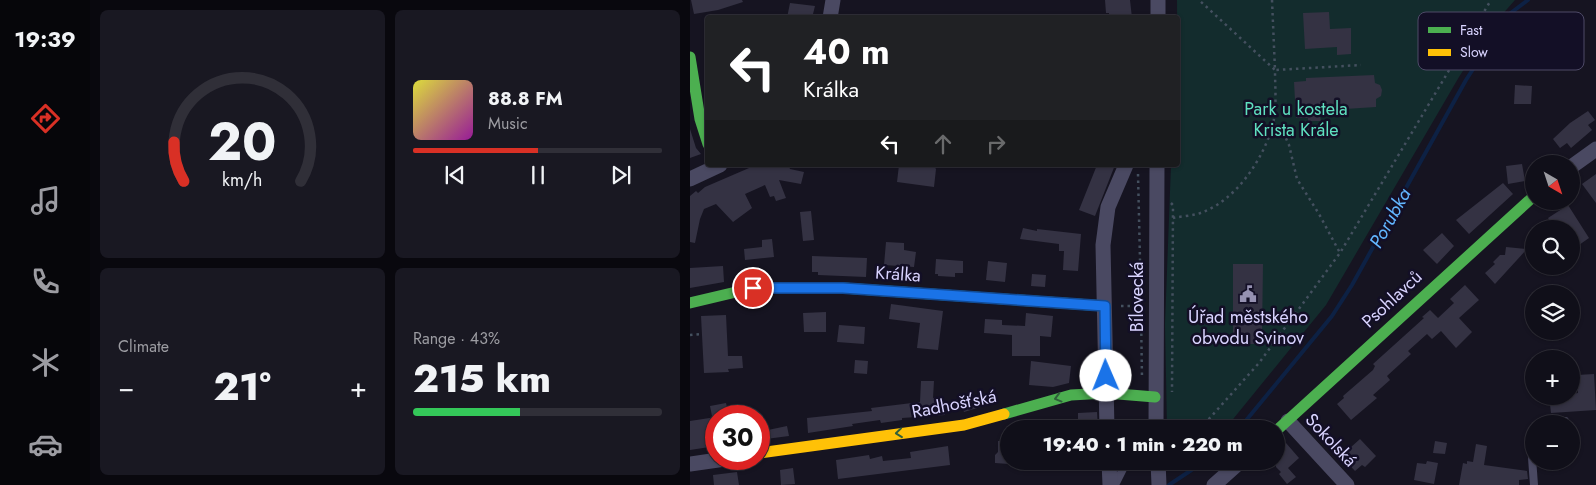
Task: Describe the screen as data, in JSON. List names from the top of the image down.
{
  "streets": {
    "street": [
      "Králka",
      "Bílovecká",
      "Psohlavců",
      "Radhošťská",
      "Sokolská"
    ]
  },
  "crossings": [
    ["Bílovecká", "Radhošťská"]
  ],
  "one_way": ["Radhošťská"],
  "water": ["Porubka"],
  "parks": ["Park u kostela Krista Krále"],
  "places": {
    "public building": ["Úřad městského obvodu Svinov"]
  },
  "legend": ["Fast", "Slow"],
  "north": "bottom right",
  "page": {
    "tabs": "19:39",
    "turn": ["40 m", "Králka"],
    "song": ["88.8 FM", "Music"],
    "map_buttons": ["+", "−"],
    "tile": [
      "Climate",
      ["Range · 43%", "215 km"]
    ],
    "heat": ["−", "21°", "+"],
    "limit": "30",
    "trip": "19:40 · 1 min · 220 m",
    "gauge": ["20", "km/h"]
  }
}
